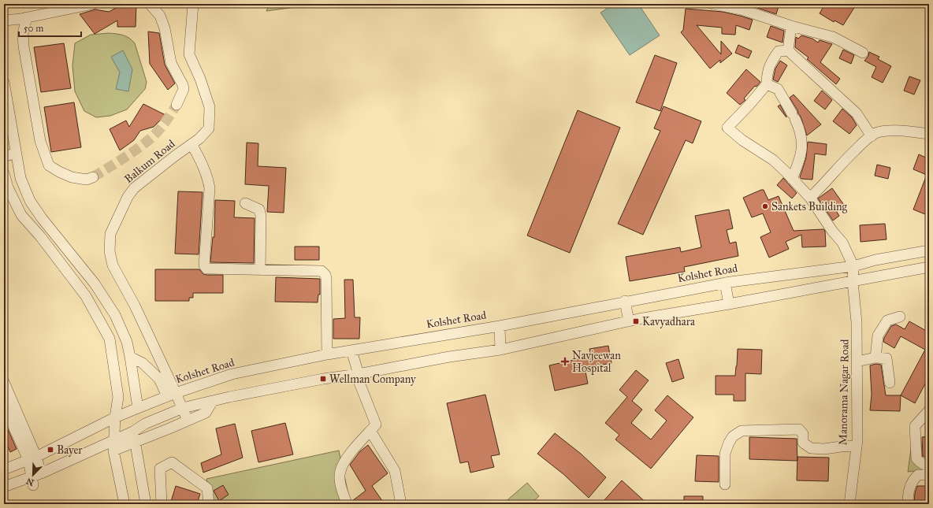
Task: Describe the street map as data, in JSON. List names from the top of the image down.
{
  "streets": {
    "street": ["Balkum Road", "Kolshet Road", "Manorama Nagar Road"]
  },
  "crossings": [
    ["Balkum Road", "Kolshet Road"],
    ["Kolshet Road", "Manorama Nagar Road"]
  ],
  "places": {
    "other": ["Sankets Building"],
    "transit": ["Kavyadhara", "Wellman Company", "Bayer"],
    "health": ["Navjeewan Hospital"]
  },
  "scale_bar": "50 m",
  "north": "bottom left"
}
